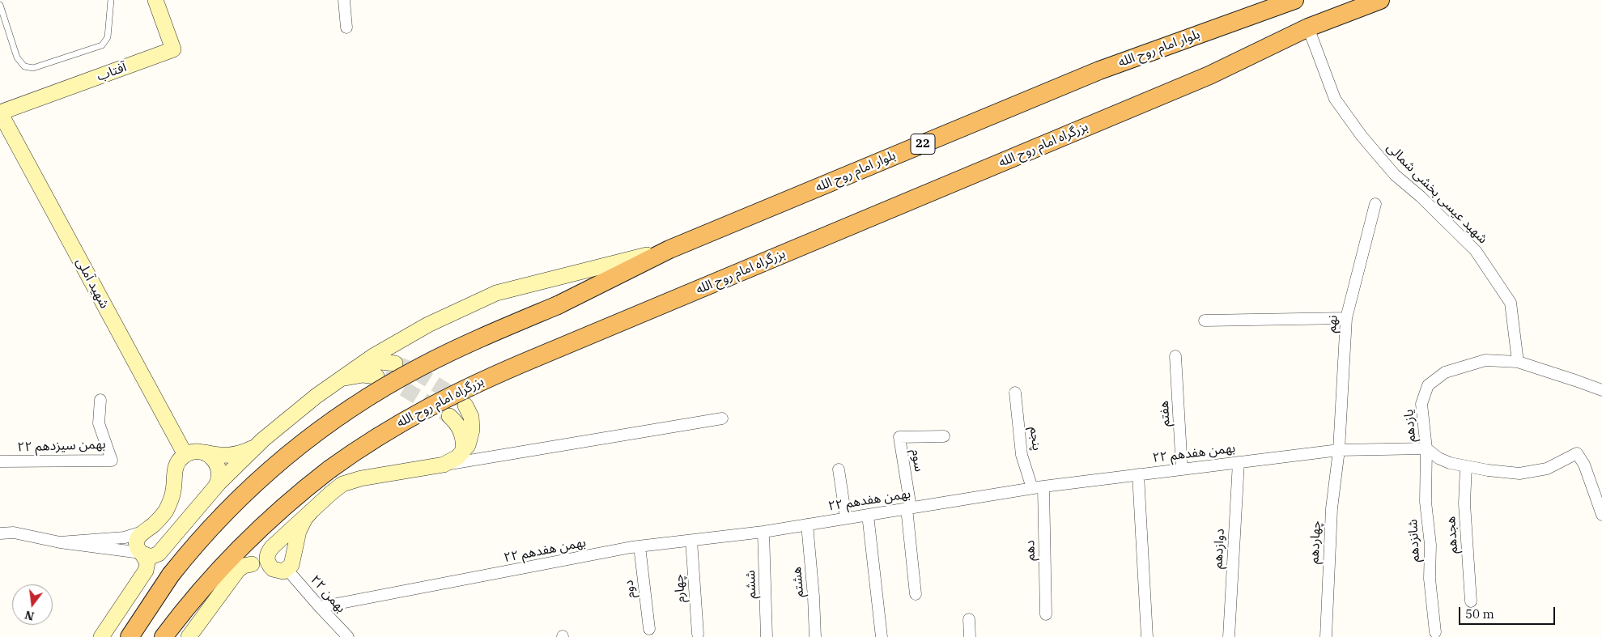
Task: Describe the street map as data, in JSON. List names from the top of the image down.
{
  "streets": {
    "highway": ["بلوار امام روح الله", "22", "بزرگراه امام روح الله"],
    "main road": ["آفتاب", "شهید آملی"],
    "street": [
      "شهید عیسی بخشی شمالی",
      "نهم",
      "هفتم",
      "یازدهم",
      "پنجم",
      "۲۲ بهمن سیزدهم",
      "۲۲ بهمن هفدهم",
      "سوم",
      "هجدهم",
      "شانزدهم",
      "چهاردهم",
      "دوازدهم",
      "دهم",
      "هشتم",
      "ششم",
      "چهارم",
      "دوم",
      "۲۲ بهمن"
    ]
  },
  "crossings": [
    ["آفتاب", "شهید آملی"],
    ["بزرگراه امام روح الله", "شهید عیسی بخشی شمالی"],
    ["شهید عیسی بخشی شمالی", "یازدهم"],
    ["نهم", "۲۲ بهمن هفدهم"],
    ["نهم", "چهاردهم"],
    ["هفتم", "۲۲ بهمن هفدهم"],
    ["یازدهم", "۲۲ بهمن هفدهم"],
    ["یازدهم", "هجدهم"],
    ["یازدهم", "شانزدهم"],
    ["پنجم", "۲۲ بهمن هفدهم"],
    ["پنجم", "دهم"],
    ["۲۲ بهمن هفدهم", "سوم"],
    ["۲۲ بهمن هفدهم", "شانزدهم"],
    ["۲۲ بهمن هفدهم", "چهاردهم"],
    ["۲۲ بهمن هفدهم", "دوازدهم"],
    ["۲۲ بهمن هفدهم", "دهم"],
    ["۲۲ بهمن هفدهم", "هشتم"],
    ["۲۲ بهمن هفدهم", "ششم"],
    ["۲۲ بهمن هفدهم", "چهارم"],
    ["۲۲ بهمن هفدهم", "دوم"],
    ["۲۲ بهمن هفدهم", "۲۲ بهمن"]
  ],
  "scale_bar": "50 m",
  "north": "bottom"
}
